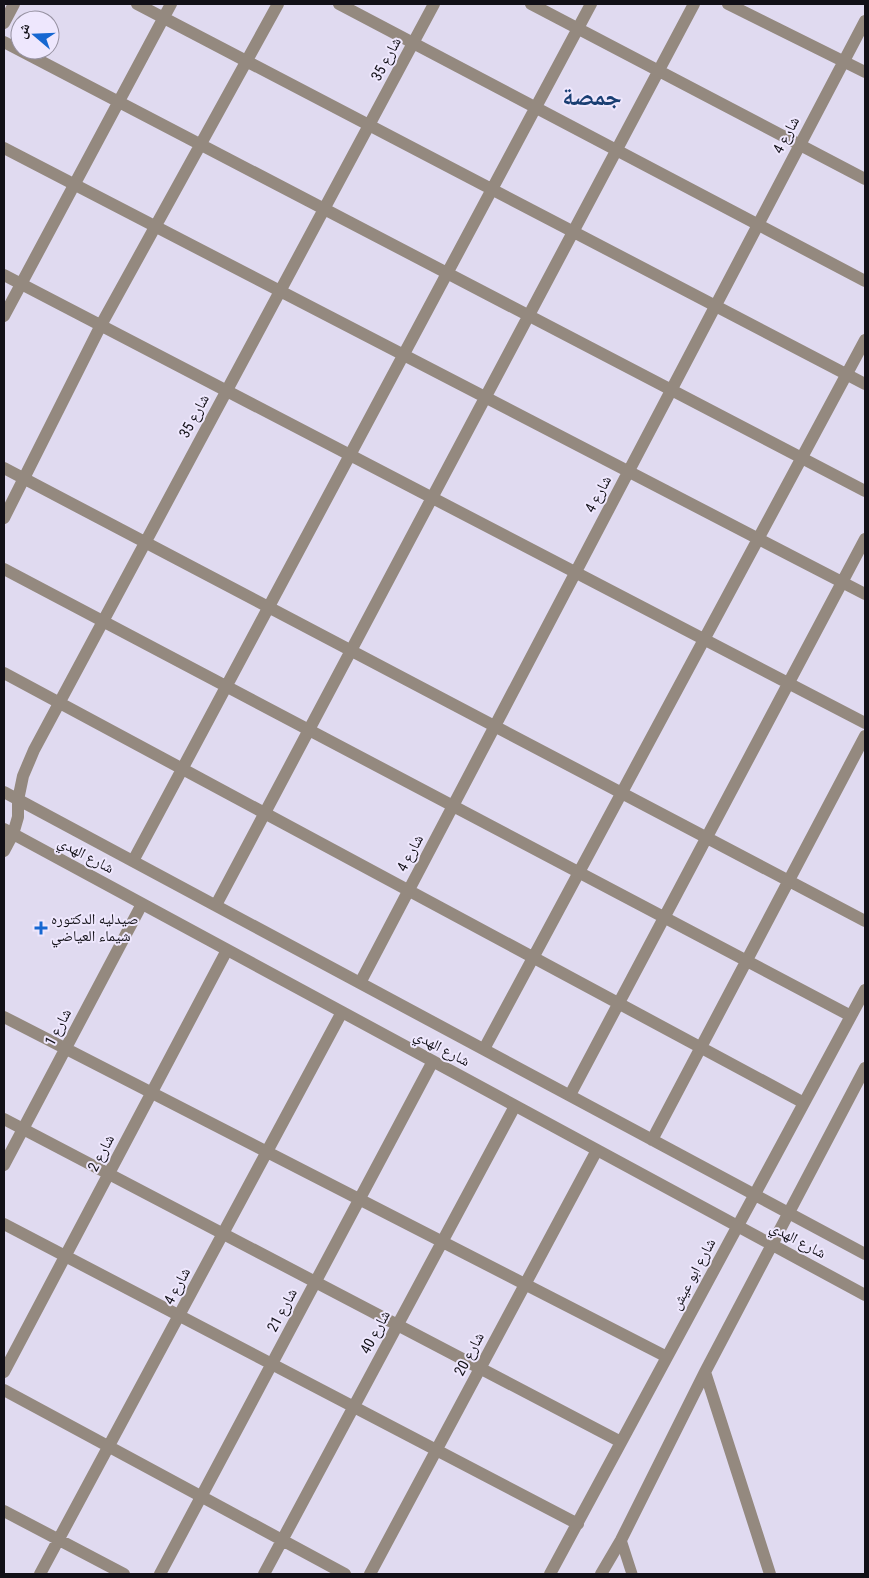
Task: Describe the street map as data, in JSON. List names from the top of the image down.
{
  "streets": {
    "street": [
      "شارع 35",
      "شارع 4",
      "شارع الهدي",
      "شارع 1",
      "شارع 2",
      "شارع ابو عيش",
      "شارع 21",
      "شارع 40",
      "شارع 20"
    ]
  },
  "crossings": [
    ["شارع 35", "شارع الهدي"],
    ["شارع 4", "شارع الهدي"],
    ["شارع الهدي", "شارع 1"],
    ["شارع الهدي", "شارع 2"],
    ["شارع الهدي", "شارع ابو عيش"],
    ["شارع الهدي", "شارع 21"],
    ["شارع الهدي", "شارع 40"],
    ["شارع الهدي", "شارع 20"]
  ],
  "districts": ["جمصة"],
  "places": {
    "health": ["صيدليه الدكتوره شيماء العياضي"]
  },
  "north": "left"
}
